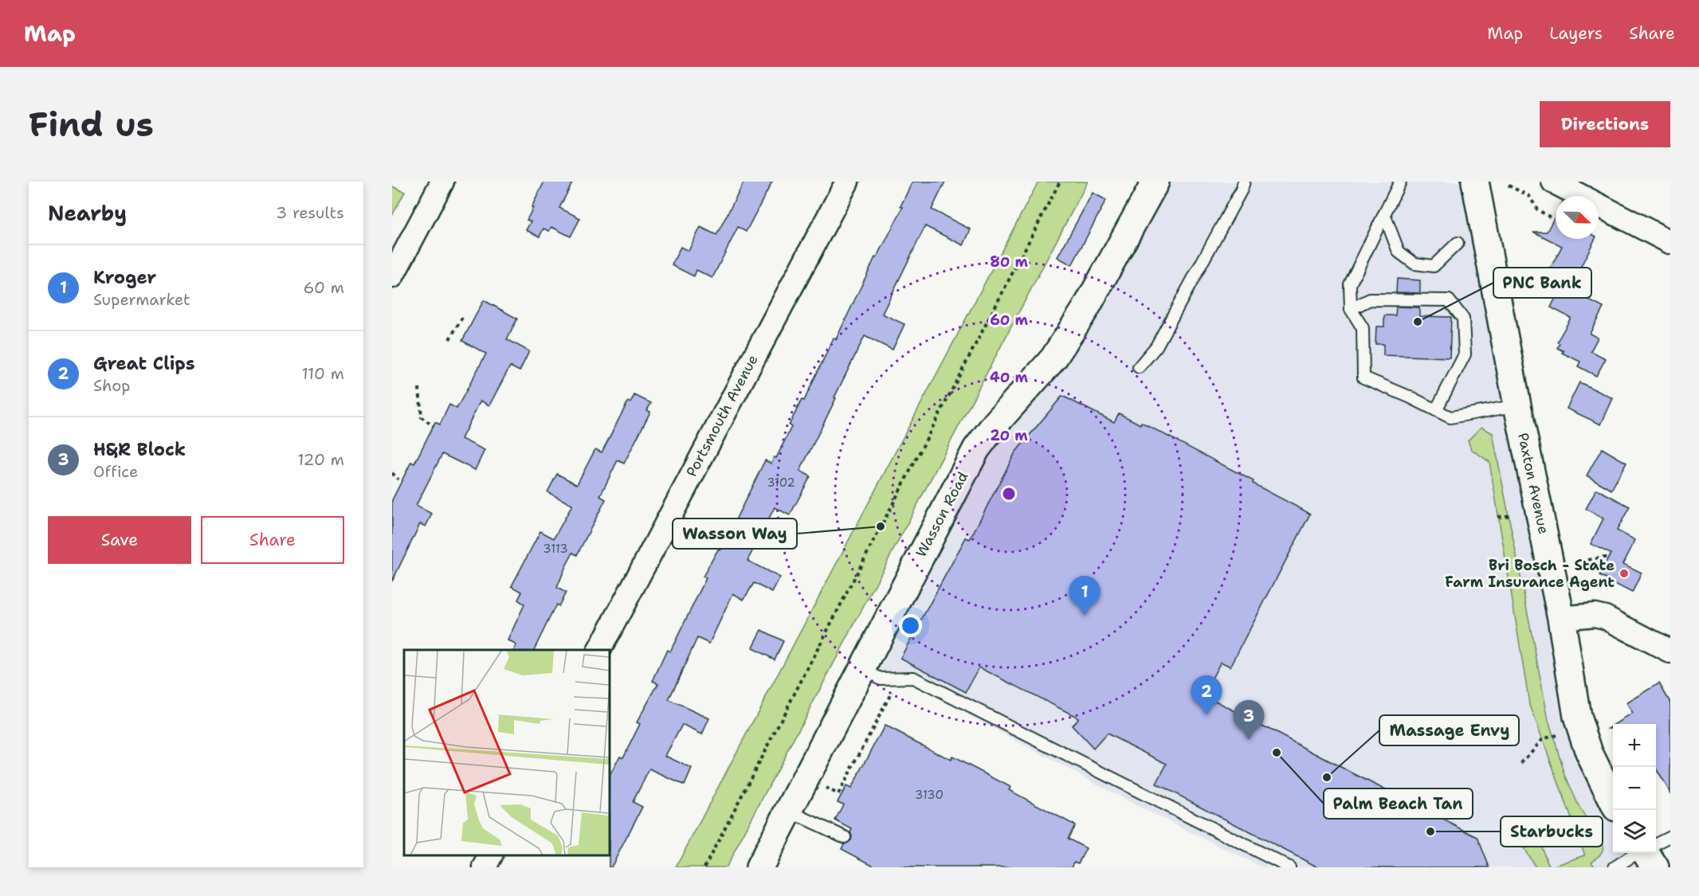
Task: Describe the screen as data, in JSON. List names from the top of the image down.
{
  "streets": {
    "street": ["Portsmouth Avenue", "Paxton Avenue", "Wasson Road"]
  },
  "places": [
    "PNC Bank",
    "Wasson Way",
    "Bri Bosch - State Farm Insurance Agent",
    "Palm Beach Tan",
    "Massage Envy",
    "Starbucks"
  ],
  "house_numbers": ["3102", "3113", "3130"],
  "north": "bottom right",
  "page": {
    "header": "Map",
    "nav": ["Map", "Layers", "Share"],
    "buttons": [
      "Directions",
      ["Save", "Share"]
    ],
    "title": "Find us",
    "heading": ["Nearby", "3 results"],
    "list": [
      {
        "mark": "1",
        "name": "Kroger",
        "note": "Supermarket",
        "value": "60 m"
      },
      {
        "mark": "2",
        "name": "Great Clips",
        "note": "Shop",
        "value": "110 m"
      },
      {
        "mark": "3",
        "name": "H&R Block",
        "note": "Office",
        "value": "120 m"
      }
    ],
    "pins": ["1", "2", "3"],
    "map_buttons": ["+", "−"]
  },
  "rings": [
    "80 m",
    "60 m",
    "40 m",
    "20 m"
  ]
}
